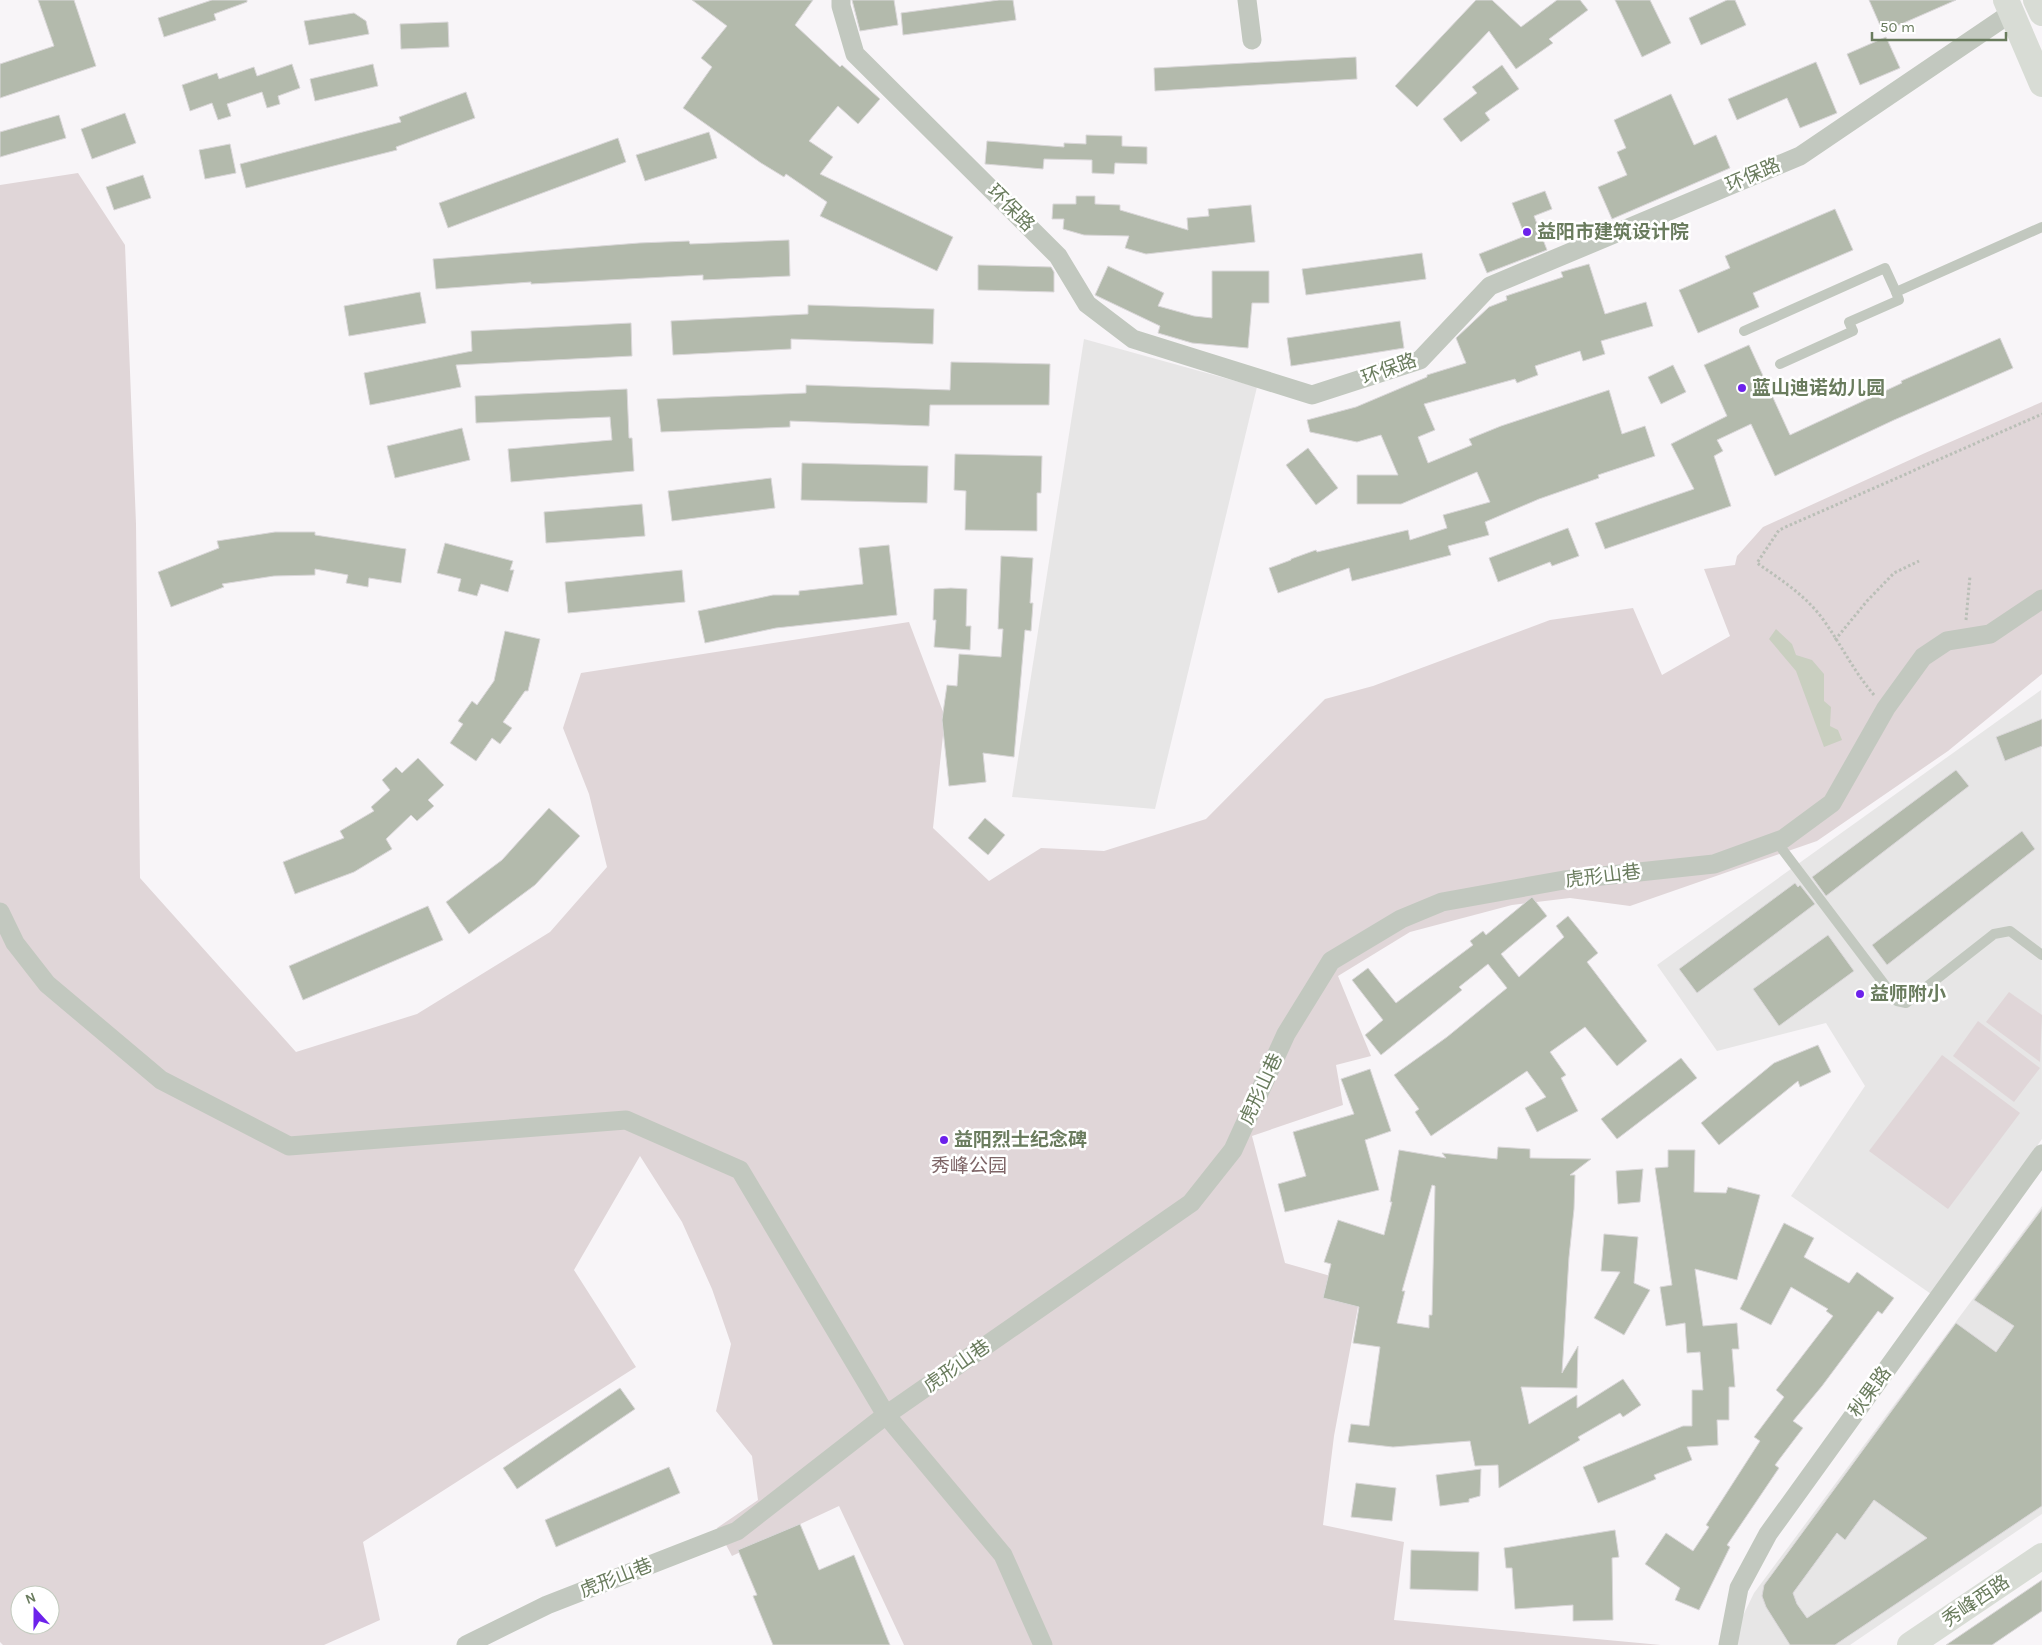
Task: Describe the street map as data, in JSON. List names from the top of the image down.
{
  "streets": {
    "street": [
      "环保路",
      "虎形山巷",
      "秋果路",
      "秀峰西路"
    ]
  },
  "parks": ["秀峰公园"],
  "places": [
    "益阳市建筑设计院",
    "蓝山迪诺幼儿园",
    "益师附小",
    "益阳烈士纪念碑"
  ],
  "scale_bar": "50 m",
  "north": "top"
}
